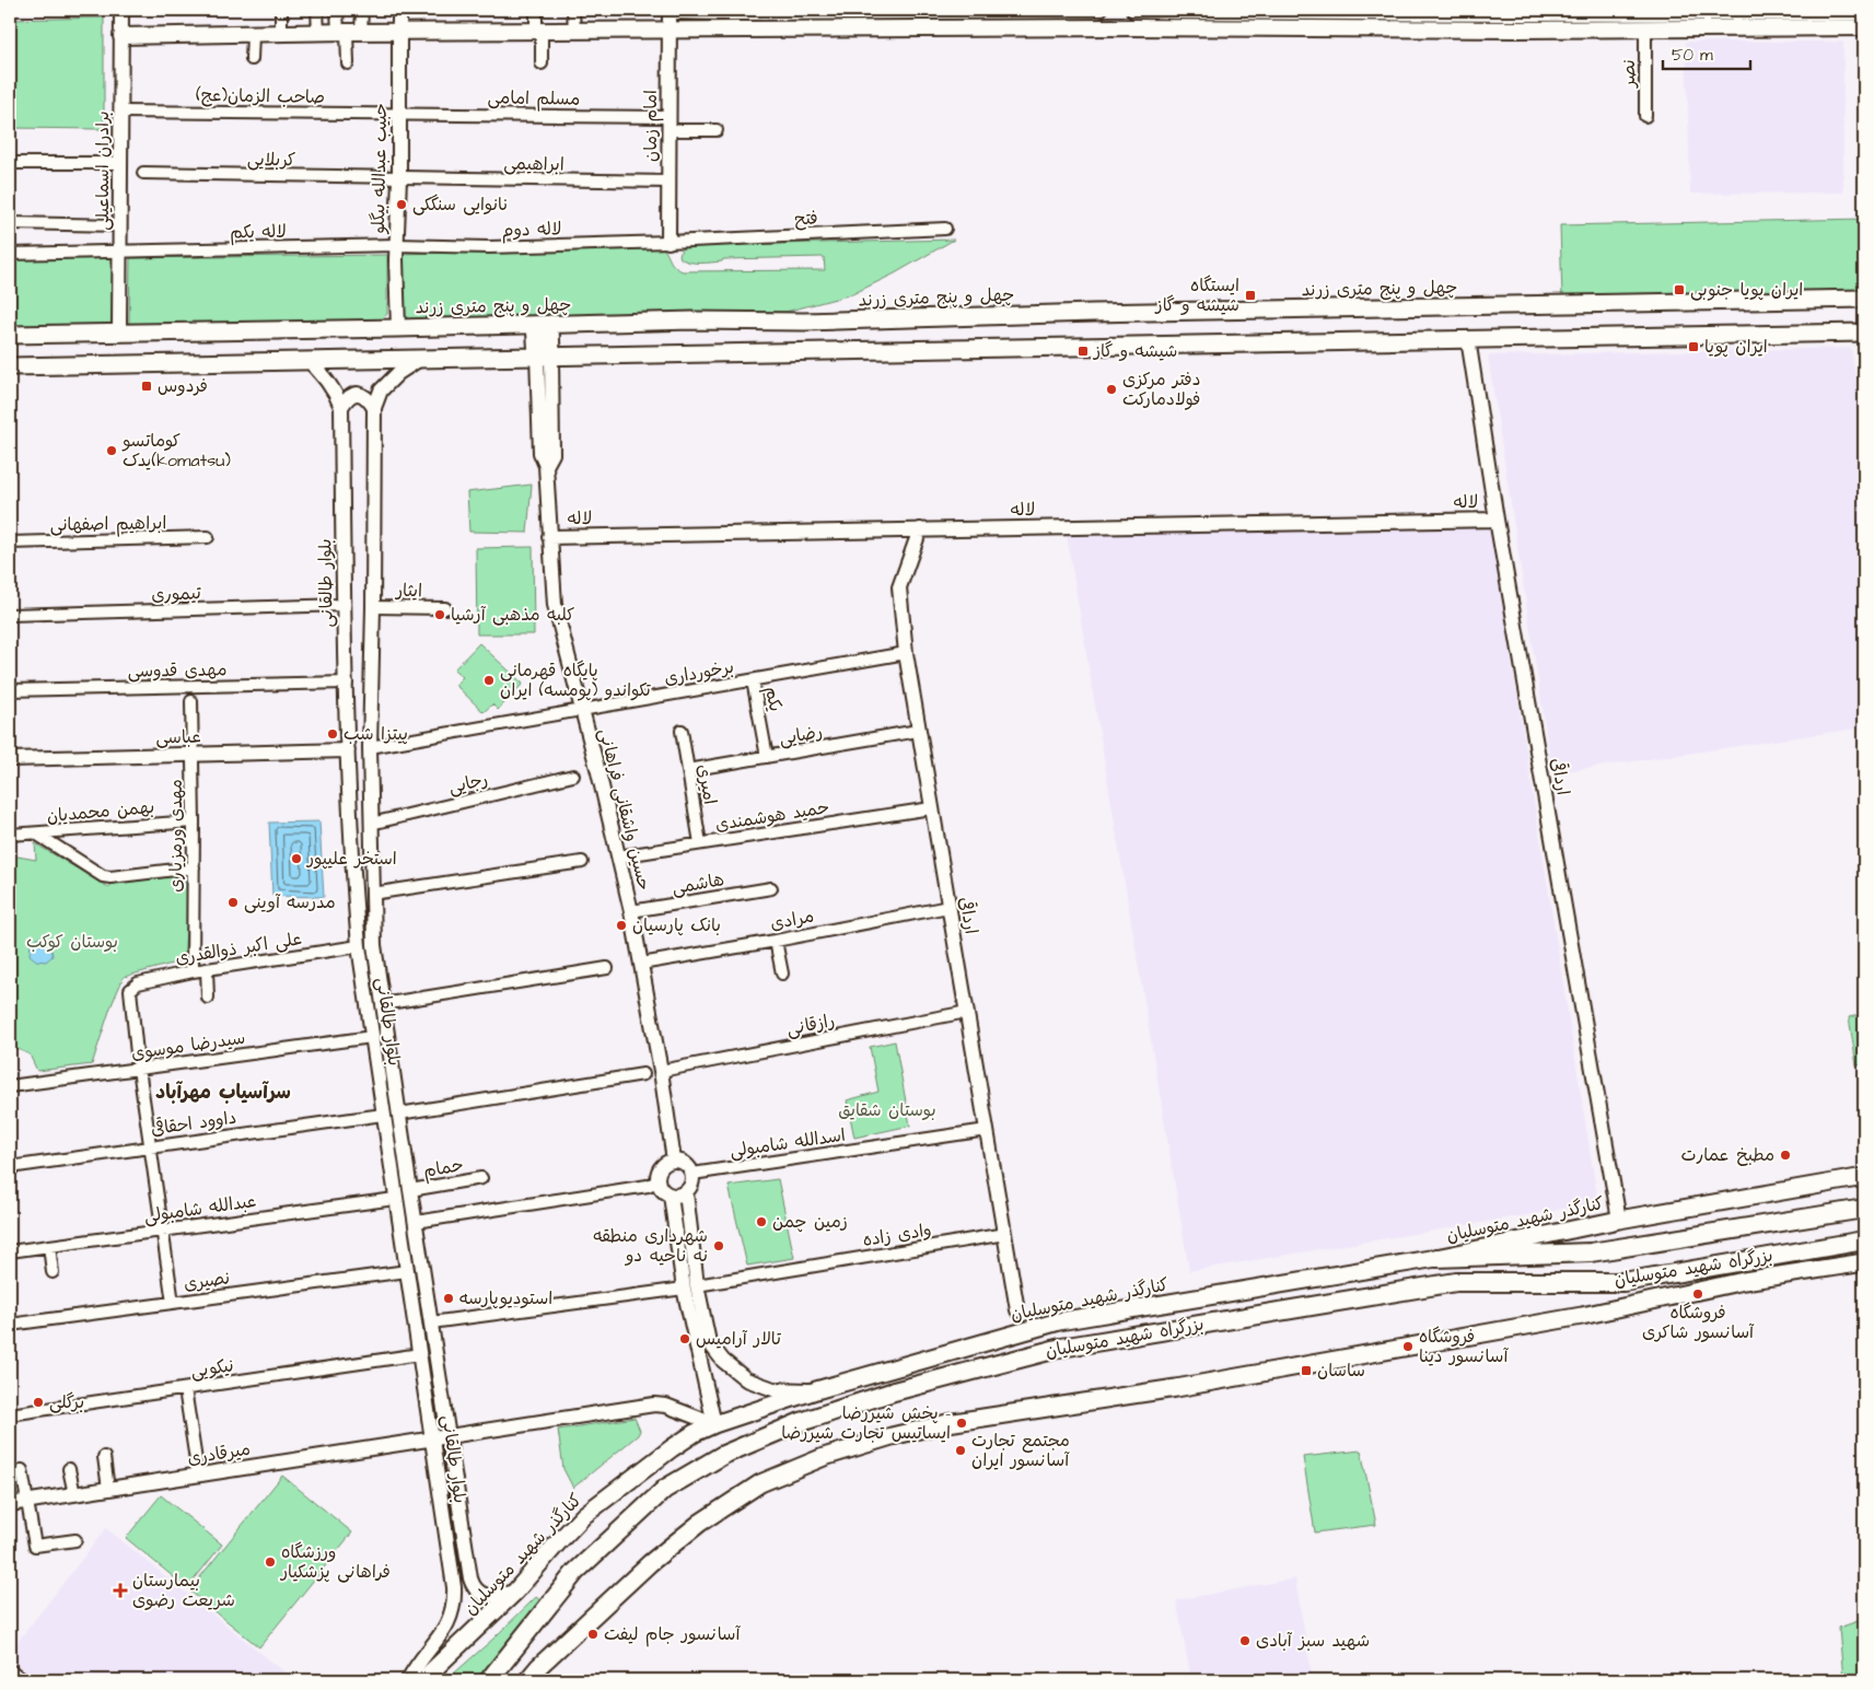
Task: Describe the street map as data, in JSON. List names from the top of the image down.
{
  "streets": {
    "highway": ["بزرگراه شهید متوسلیان"],
    "main road": ["چهل و پنج متری زرند", "کنارگذر شهید متوسلیان"],
    "street": [
      "نصر",
      "صاحب الزمان(عج)",
      "مسلم امامی",
      "امام زمان",
      "کربلایی",
      "ابراهیمی",
      "حبیب عبدالله بیگلو",
      "برادران اسماعیلی",
      "فتح",
      "لاله دوم",
      "لاله یکم",
      "لاله",
      "ابراهیم اصفهانی",
      "بلوار طالقانی",
      "ایثار",
      "تیموری",
      "مهدی قدوسی",
      "برخورداری",
      "یکم",
      "رضایی",
      "عباسی",
      "ارداقی",
      "رجایی",
      "امیری",
      "حسین واشقانی فراهانی",
      "بهمن محمدیان",
      "حمید هوشمندی",
      "مهدی ورمزیاری",
      "هاشمی",
      "مرادی",
      "علی اکبر ذوالقدری",
      "رازقانی",
      "سیدرضا موسوی",
      "داوود احقاقی",
      "اسدالله شامبولی",
      "حمام",
      "عبدالله شامبولی",
      "وادی زاده",
      "نصیری",
      "نیکویی",
      "میرقادری"
    ]
  },
  "crossings": [
    ["صاحب الزمان(عج)", "مسلم امامی"],
    ["صاحب الزمان(عج)", "حبیب عبدالله بیگلو"],
    ["صاحب الزمان(عج)", "برادران اسماعیلی"],
    ["مسلم امامی", "امام زمان"],
    ["مسلم امامی", "حبیب عبدالله بیگلو"],
    ["امام زمان", "ابراهیمی"],
    ["امام زمان", "فتح"],
    ["امام زمان", "لاله دوم"],
    ["کربلایی", "ابراهیمی"],
    ["کربلایی", "حبیب عبدالله بیگلو"],
    ["ابراهیمی", "حبیب عبدالله بیگلو"],
    ["حبیب عبدالله بیگلو", "لاله دوم"],
    ["حبیب عبدالله بیگلو", "لاله یکم"],
    ["حبیب عبدالله بیگلو", "چهل و پنج متری زرند"],
    ["برادران اسماعیلی", "لاله یکم"],
    ["برادران اسماعیلی", "چهل و پنج متری زرند"],
    ["فتح", "لاله دوم"],
    ["لاله دوم", "لاله یکم"],
    ["لاله", "ارداقی"],
    ["لاله", "حسین واشقانی فراهانی"],
    ["بلوار طالقانی", "ایثار"],
    ["بلوار طالقانی", "تیموری"],
    ["بلوار طالقانی", "مهدی قدوسی"],
    ["بلوار طالقانی", "برخورداری"],
    ["بلوار طالقانی", "عباسی"],
    ["بلوار طالقانی", "رجایی"],
    ["بلوار طالقانی", "علی اکبر ذوالقدری"],
    ["بلوار طالقانی", "سیدرضا موسوی"],
    ["بلوار طالقانی", "داوود احقاقی"],
    ["بلوار طالقانی", "حمام"],
    ["بلوار طالقانی", "عبدالله شامبولی"],
    ["بلوار طالقانی", "کنارگذر شهید متوسلیان"],
    ["بلوار طالقانی", "وادی زاده"],
    ["بلوار طالقانی", "نصیری"],
    ["بلوار طالقانی", "نیکویی"],
    ["بلوار طالقانی", "میرقادری"],
    ["برخورداری", "یکم"],
    ["برخورداری", "ارداقی"],
    ["برخورداری", "حسین واشقانی فراهانی"],
    ["یکم", "رضایی"],
    ["رضایی", "ارداقی"],
    ["رضایی", "امیری"],
    ["عباسی", "مهدی ورمزیاری"],
    ["ارداقی", "حمید هوشمندی"],
    ["ارداقی", "مرادی"],
    ["ارداقی", "رازقانی"],
    ["ارداقی", "اسدالله شامبولی"],
    ["ارداقی", "کنارگذر شهید متوسلیان"],
    ["ارداقی", "وادی زاده"],
    ["امیری", "حمید هوشمندی"],
    ["حسین واشقانی فراهانی", "حمید هوشمندی"],
    ["حسین واشقانی فراهانی", "هاشمی"],
    ["حسین واشقانی فراهانی", "مرادی"],
    ["حسین واشقانی فراهانی", "رازقانی"],
    ["حسین واشقانی فراهانی", "اسدالله شامبولی"],
    ["بهمن محمدیان", "مهدی ورمزیاری"],
    ["مهدی ورمزیاری", "علی اکبر ذوالقدری"],
    ["علی اکبر ذوالقدری", "سیدرضا موسوی"],
    ["کنارگذر شهید متوسلیان", "بزرگراه شهید متوسلیان"]
  ],
  "districts": ["سرآسیاب مهرآباد"],
  "parks": ["بوستان کوکب", "بوستان شقایق"],
  "places": {
    "other": [
      "نانوایی سنگکی",
      "دفتر مرکزی فولادمارکت",
      "کوماتسو یدک(komatsu)",
      "کلبه مذهبی آرشیا",
      "پایگاه قهرمانی تکواندو (پومسه) ایران",
      "پیتزا شب",
      "استخر علیپور",
      "مدرسه آوینی",
      "بانک پارسیان",
      "مطبخ عمارت",
      "زمین چمن",
      "شهرداری منطقه نه ناحیه دو",
      "فروشگاه آسانسور شاکری",
      "استودیوپارسه",
      "تالار آرامیس",
      "فروشگاه آسانسور دینا",
      "برگلی",
      "پخش شیررضا - ایساتیس تجارت شیررضا",
      "مجتمع تجارت آسانسور ایران",
      "ورزشگاه فراهانی پزشکیار",
      "آسانسور جام لیفت",
      "شهید سبز آبادی"
    ],
    "transit": [
      "ایران پویا جنوبی",
      "ایستگاه شیشه و گاز",
      "ایران پویا",
      "شیشه و گاز",
      "فردوس",
      "ساسان"
    ],
    "health": ["بیمارستان شریعت رضوی"]
  },
  "scale_bar": "50 m"
}
